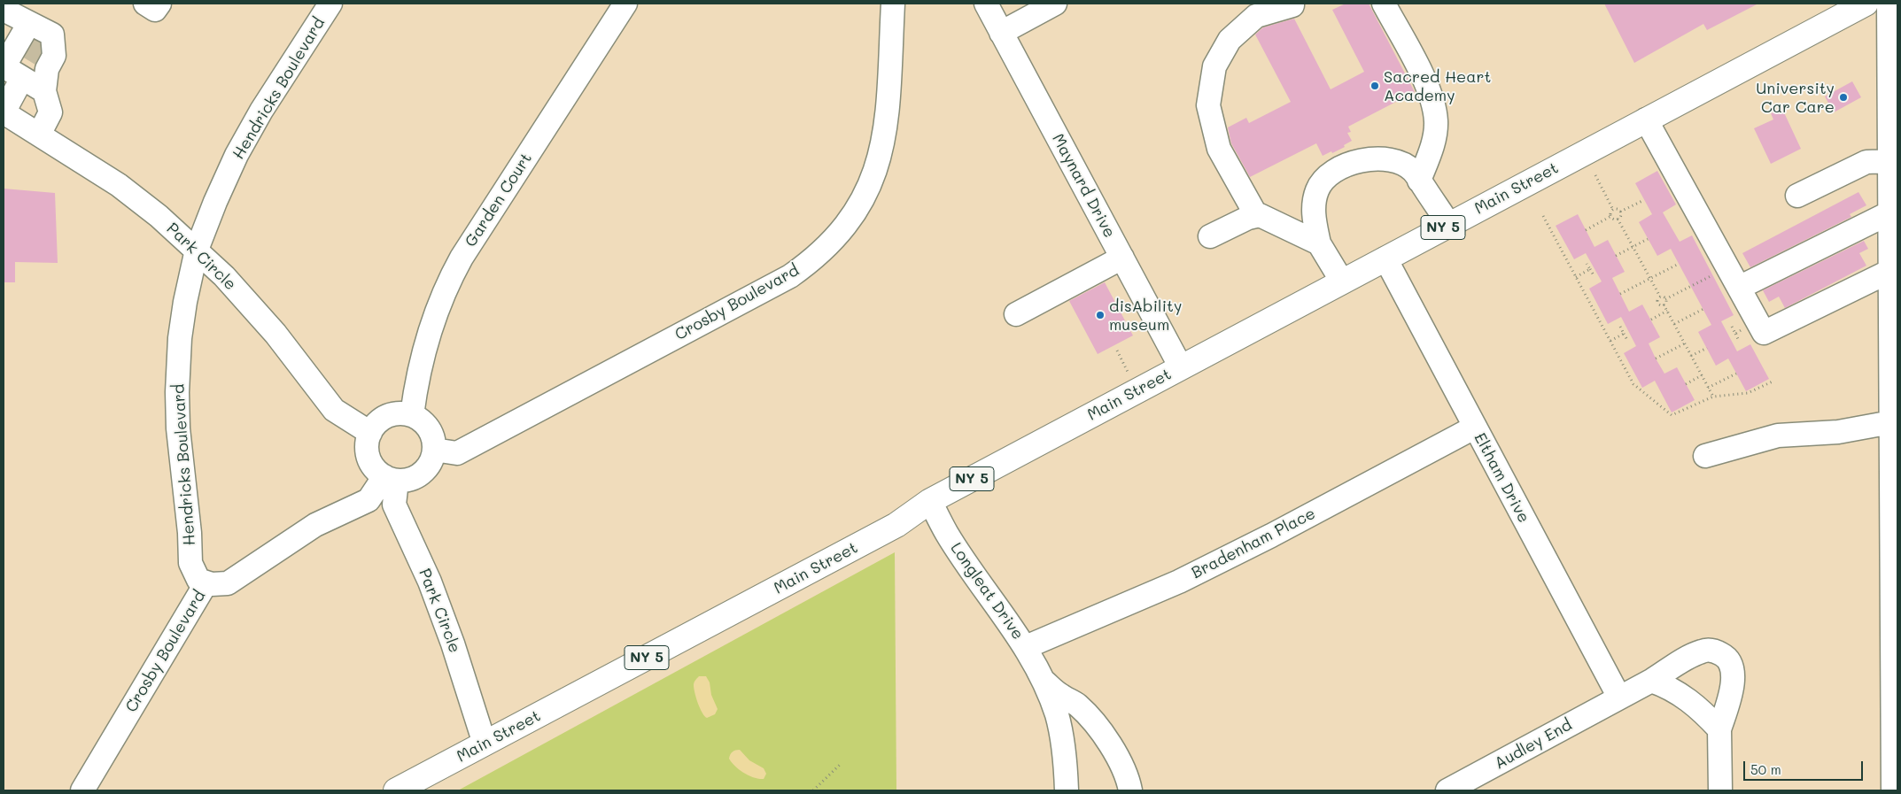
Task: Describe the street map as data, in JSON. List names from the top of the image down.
{
  "streets": {
    "main road": ["Main Street", "NY 5"],
    "street": [
      "Hendricks Boulevard",
      "Maynard Drive",
      "Garden Court",
      "Park Circle",
      "Crosby Boulevard",
      "Eltham Drive",
      "Bradenham Place",
      "Longleat Drive",
      "Audley End"
    ]
  },
  "crossings": [
    ["Hendricks Boulevard", "Park Circle"],
    ["Hendricks Boulevard", "Crosby Boulevard"],
    ["Maynard Drive", "Main Street"],
    ["Main Street", "Park Circle"],
    ["Main Street", "Eltham Drive"],
    ["Main Street", "Longleat Drive"],
    ["Garden Court", "Park Circle"],
    ["Garden Court", "Crosby Boulevard"],
    ["Park Circle", "Crosby Boulevard"],
    ["Eltham Drive", "Bradenham Place"],
    ["Eltham Drive", "Audley End"],
    ["Bradenham Place", "Longleat Drive"]
  ],
  "places": ["Sacred Heart Academy", "University Car Care", "disAbility museum"],
  "scale_bar": "50 m"
}
